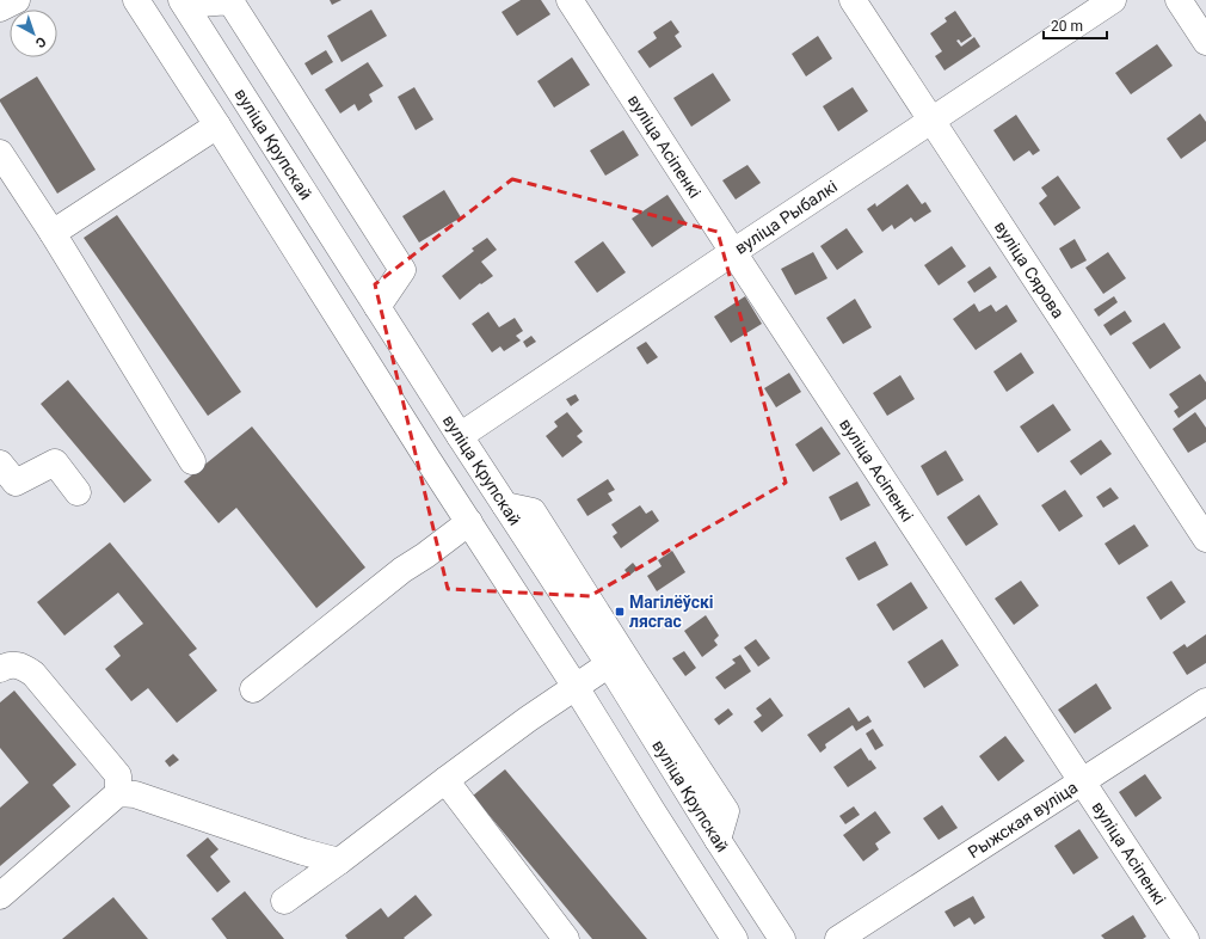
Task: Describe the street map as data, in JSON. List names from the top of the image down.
{
  "streets": {
    "street": [
      "вуліца Крупскай",
      "вуліца Асіпенкі",
      "вуліца Рыбалкі",
      "вуліца Сярова",
      "Рыжская вуліца"
    ]
  },
  "crossings": [
    ["вуліца Крупскай", "вуліца Рыбалкі"],
    ["вуліца Асіпенкі", "вуліца Рыбалкі"],
    ["вуліца Асіпенкі", "Рыжская вуліца"],
    ["вуліца Рыбалкі", "вуліца Сярова"]
  ],
  "places": {
    "transit": ["Магілёўскі лясгас"]
  },
  "scale_bar": "20 m",
  "north": "bottom right"
}
